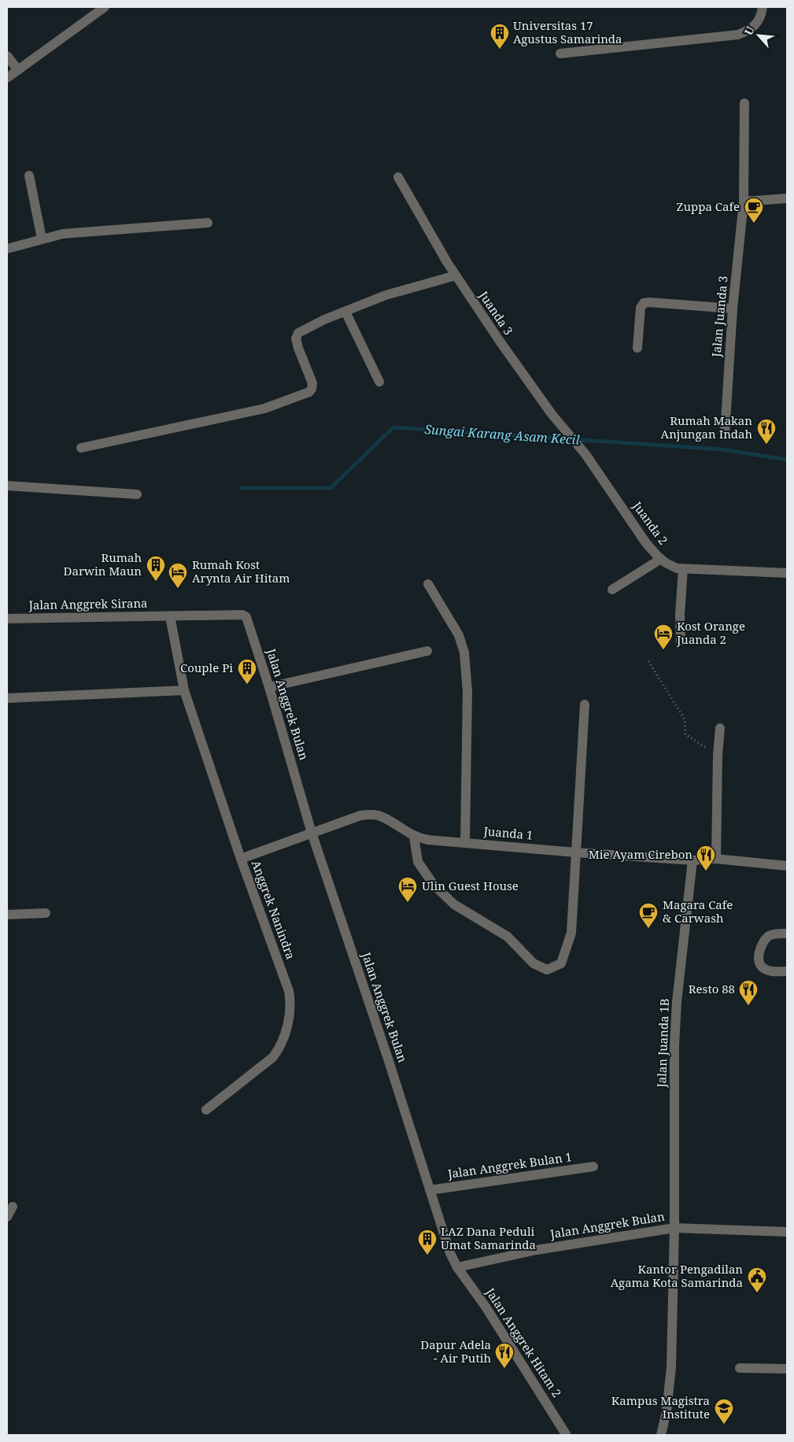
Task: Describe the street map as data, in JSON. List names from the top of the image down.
{
  "streets": {
    "street": [
      "Juanda 3",
      "Jalan Juanda 3",
      "Juanda 2",
      "Jalan Anggrek Sirana",
      "Jalan Anggrek Bulan",
      "Juanda 1",
      "Anggrek Nanindra",
      "Jalan Juanda 1B",
      "Jalan Anggrek Bulan 1",
      "Jalan Anggrek Hitam 2"
    ]
  },
  "crossings": [
    ["Juanda 3", "Juanda 2"],
    ["Jalan Anggrek Sirana", "Jalan Anggrek Bulan"],
    ["Jalan Anggrek Sirana", "Anggrek Nanindra"],
    ["Jalan Anggrek Bulan", "Juanda 1"],
    ["Jalan Anggrek Bulan", "Anggrek Nanindra"],
    ["Jalan Anggrek Bulan", "Jalan Juanda 1B"],
    ["Jalan Anggrek Bulan", "Jalan Anggrek Bulan 1"],
    ["Jalan Anggrek Bulan", "Jalan Anggrek Hitam 2"],
    ["Juanda 1", "Anggrek Nanindra"],
    ["Juanda 1", "Jalan Juanda 1B"]
  ],
  "water": ["Sungai Karang Asam Kecil"],
  "places": {
    "building": [
      "Universitas 17 Agustus Samarinda",
      "Rumah Darwin Maun",
      "Couple Pi",
      "LAZ Dana Peduli Umat Samarinda"
    ],
    "cafe": ["Zuppa Cafe", "Magara Cafe & Carwash"],
    "restaurant": [
      "Rumah Makan Anjungan Indah",
      "Mie Ayam Cirebon",
      "Resto 88",
      "Dapur Adela - Air Putih"
    ],
    "hotel": ["Rumah Kost Arynta Air Hitam", "Kost Orange Juanda 2", "Ulin Guest House"],
    "public building": ["Kantor Pengadilan Agama Kota Samarinda"],
    "school or university": ["Kampus Magistra Institute"]
  },
  "north": "top left"
}
